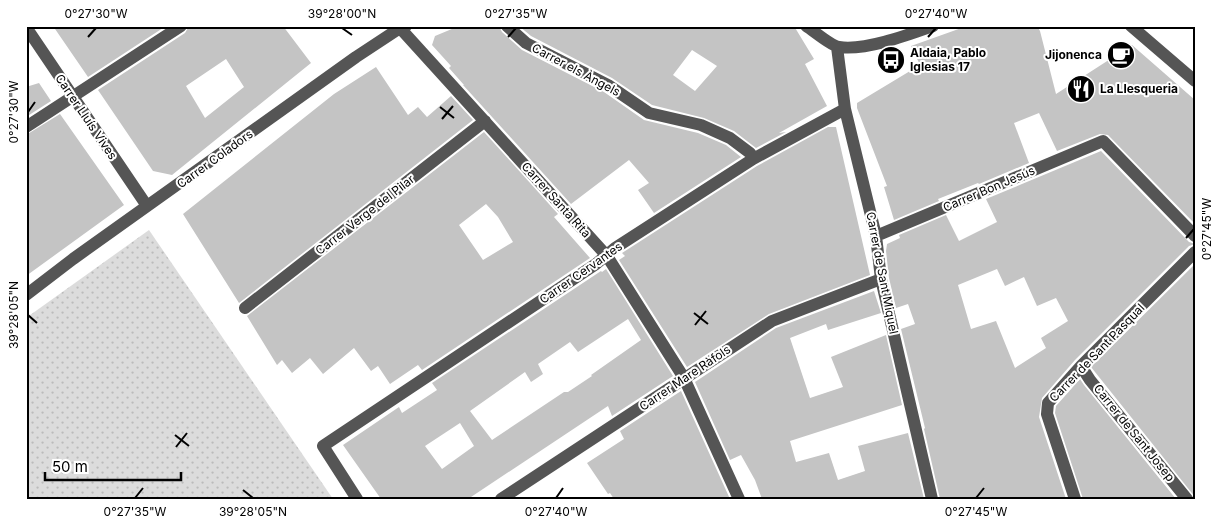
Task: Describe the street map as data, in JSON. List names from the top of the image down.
{
  "streets": {
    "street": [
      "Carrer els Àngels",
      "Carrer Lluís Vives",
      "Carrer Coladors",
      "Carrer Bon Jesús",
      "Carrer Santa Rita",
      "Carrer Verge del Pilar",
      "Carrer Cervantes",
      "Carrer de Sant Miquel",
      "Carrer de Sant Pasqual",
      "Carrer Mare Ràfols",
      "Carrer de Sant Josep"
    ]
  },
  "crossings": [
    ["Carrer els Àngels", "Carrer Cervantes"],
    ["Carrer Lluís Vives", "Carrer Coladors"],
    ["Carrer Coladors", "Carrer Santa Rita"],
    ["Carrer Bon Jesús", "Carrer de Sant Miquel"],
    ["Carrer Santa Rita", "Carrer Verge del Pilar"],
    ["Carrer Santa Rita", "Carrer Cervantes"],
    ["Carrer Santa Rita", "Carrer Mare Ràfols"],
    ["Carrer Cervantes", "Carrer de Sant Miquel"],
    ["Carrer de Sant Miquel", "Carrer Mare Ràfols"],
    ["Carrer de Sant Pasqual", "Carrer de Sant Josep"]
  ],
  "places": {
    "cafe": ["Jijonenca"],
    "bus stop": ["Aldaia, Pablo Iglesias 17"],
    "restaurant": ["La Llesqueria"]
  },
  "scale_bar": "50 m",
  "coordinates": [
    "0°27'30\"W",
    "39°28'00\"N",
    "0°27'35\"W",
    "0°27'40\"W",
    "0°27'45\"W",
    "39°28'05\"N"
  ]
}
